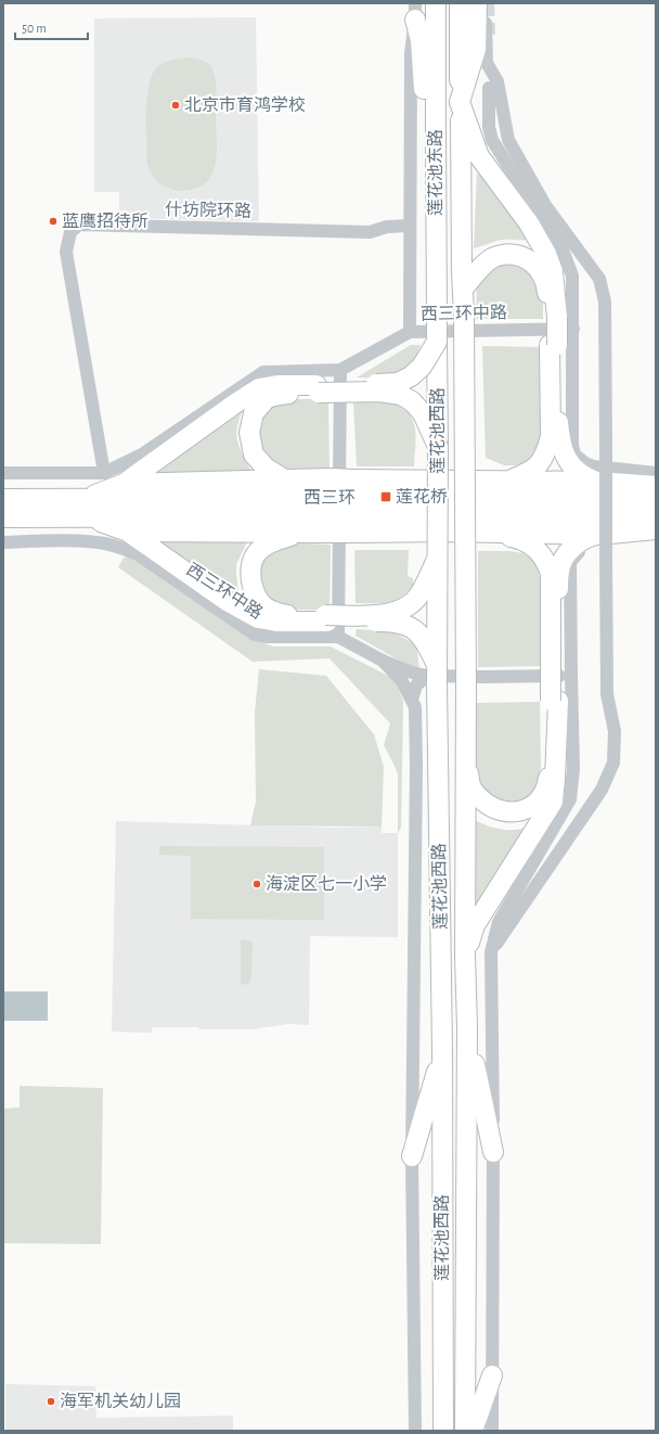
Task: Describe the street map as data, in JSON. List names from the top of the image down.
{
  "streets": {
    "highway": ["莲花池东路", "莲花池西路", "西三环"],
    "street": ["什坊院环路", "西三环中路"]
  },
  "crossings": [
    ["莲花池东路", "莲花池西路"],
    ["什坊院环路", "西三环中路"],
    ["西三环中路", "莲花池西路"]
  ],
  "places": {
    "other": [
      "北京市育鸿学校",
      "蓝鹰招待所",
      "海淀区七一小学",
      "海军机关幼儿园"
    ],
    "transit": ["莲花桥"]
  },
  "scale_bar": "50 m"
}
